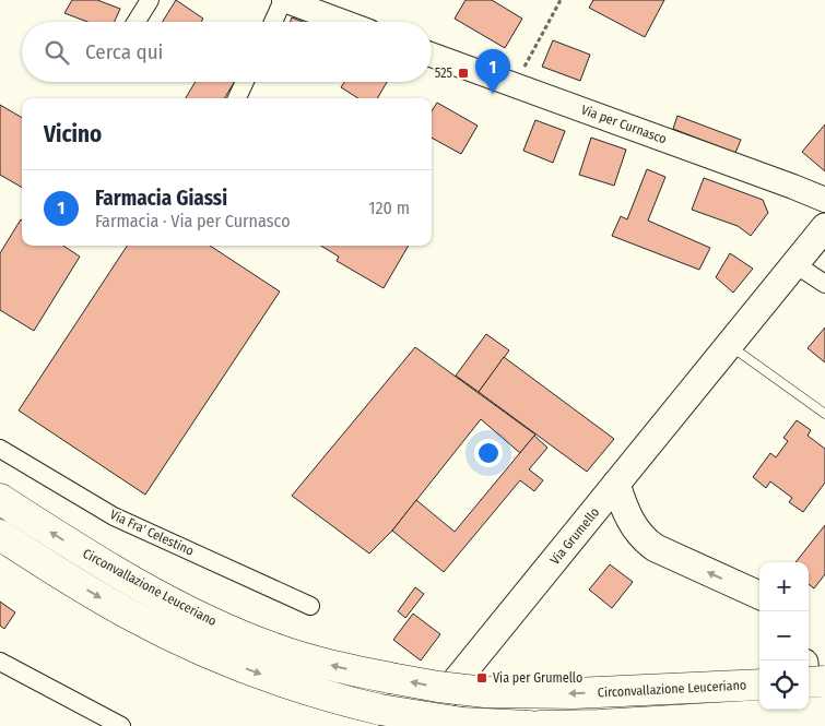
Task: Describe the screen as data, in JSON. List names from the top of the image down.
{
  "streets": {
    "highway": ["Circonvallazione Leuceriano"],
    "main road": ["Via Grumello"],
    "street": ["Via per Curnasco", "Via Fra' Celestino"]
  },
  "places": {
    "transit": ["525", "Via per Grumello"]
  },
  "page": {
    "search": "Cerca qui",
    "pins": "1",
    "heading": "Vicino",
    "list": [
      {
        "mark": "1",
        "name": "Farmacia Giassi",
        "note": "Farmacia · Via per Curnasco",
        "value": "120 m"
      }
    ],
    "map_buttons": ["+", "−"]
  }
}
